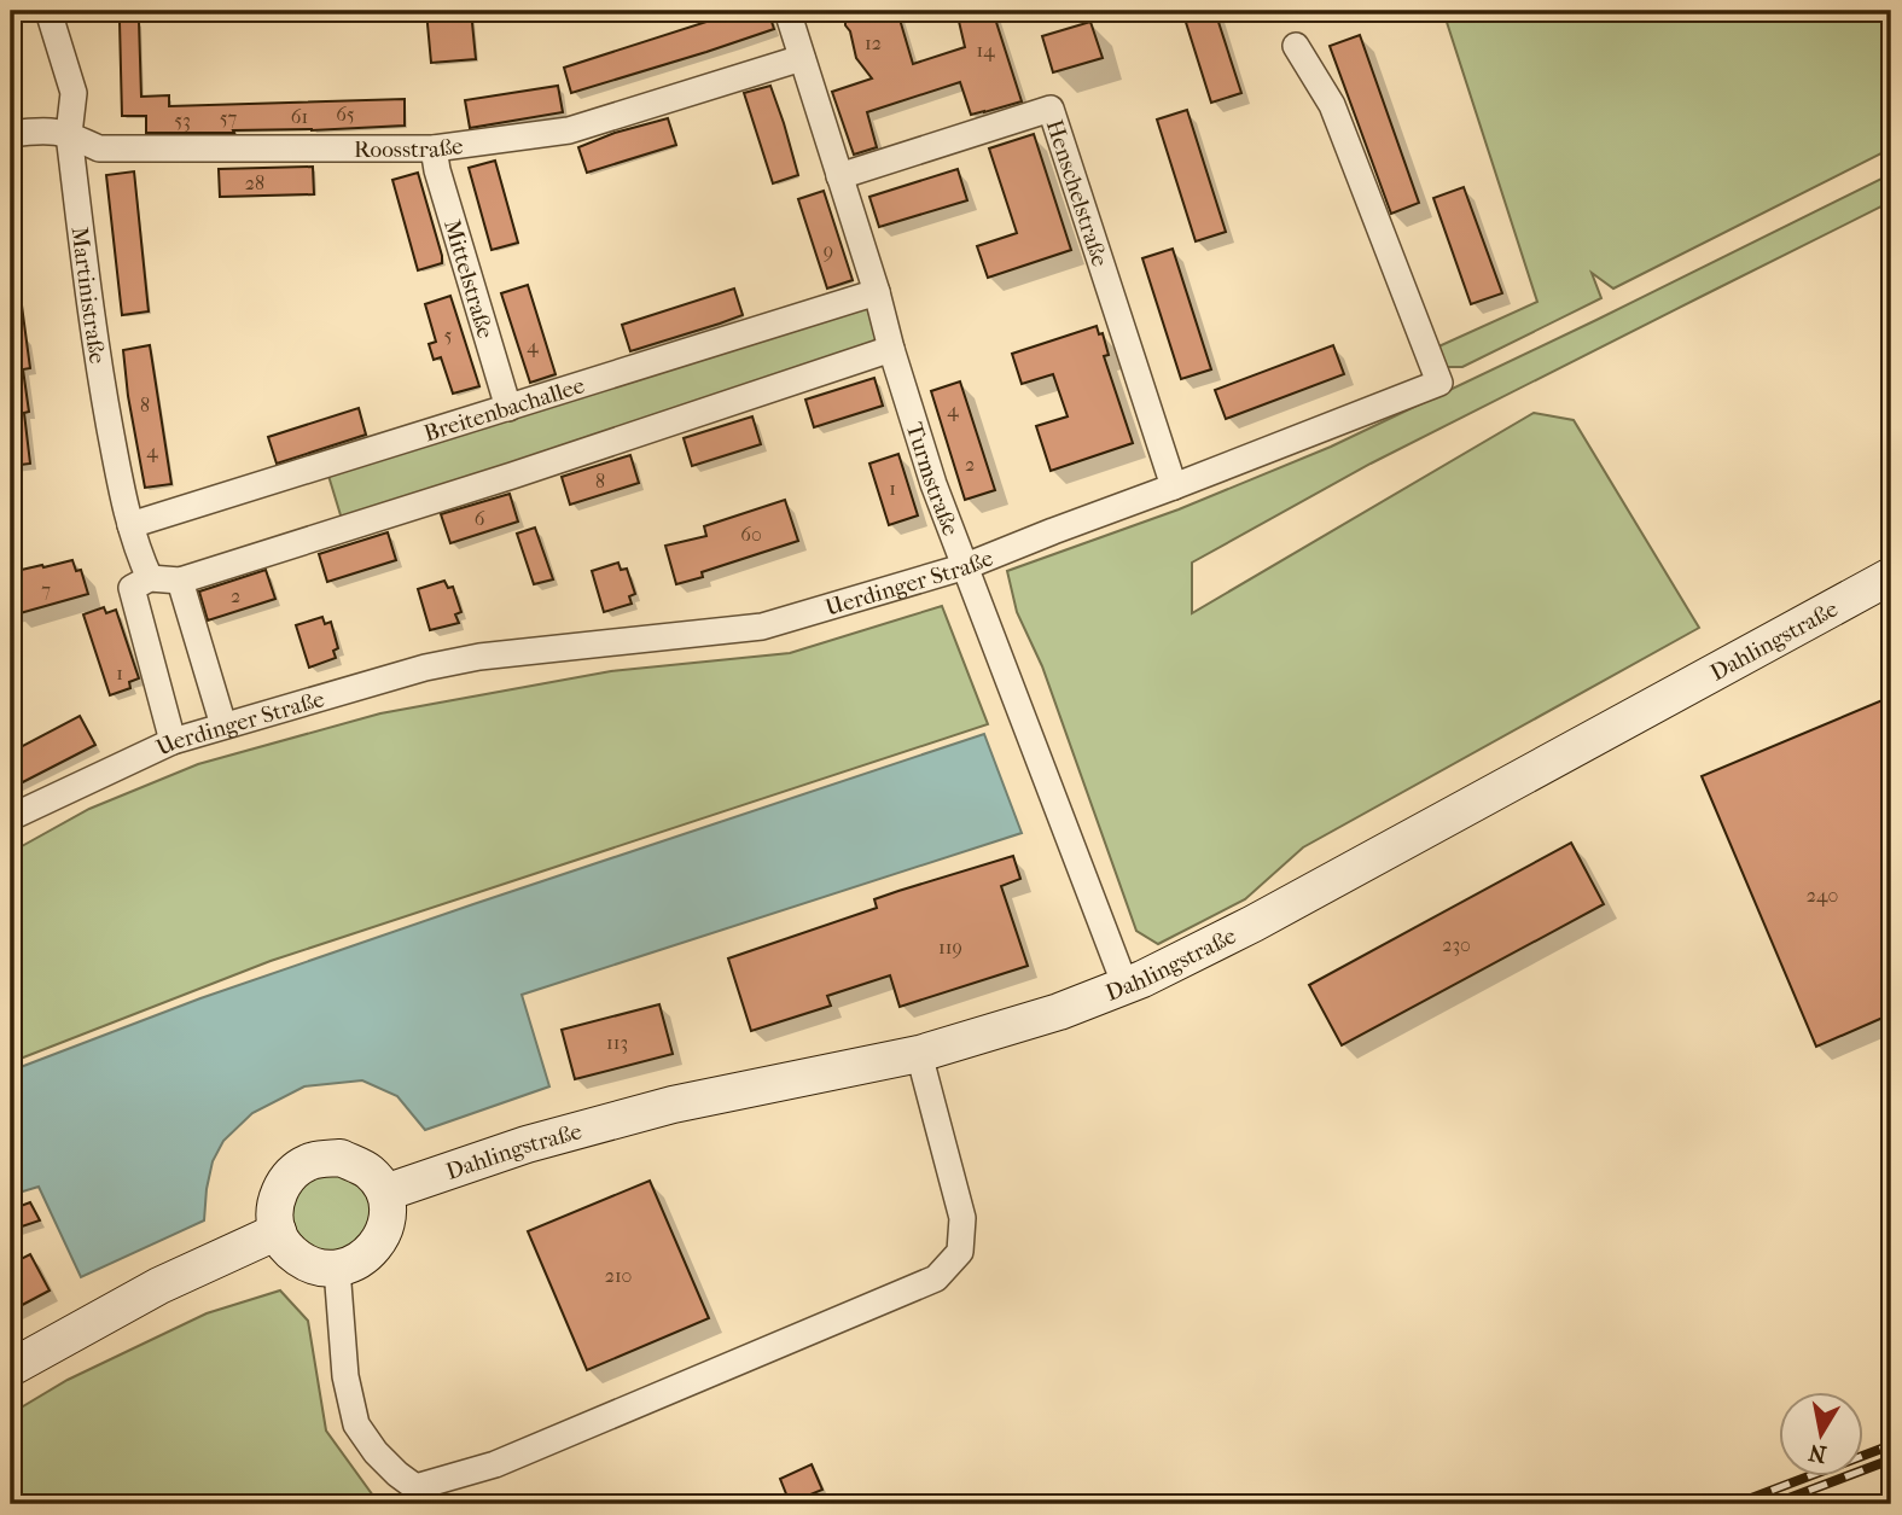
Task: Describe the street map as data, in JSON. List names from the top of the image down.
{
  "streets": {
    "street": [
      "Roosstraße",
      "Henschelstraße",
      "Mittelstraße",
      "Martinistraße",
      "Breitenbachallee",
      "Turmstraße",
      "Uerdinger Straße",
      "Dahlingstraße"
    ]
  },
  "crossings": [
    ["Roosstraße", "Mittelstraße"],
    ["Roosstraße", "Martinistraße"],
    ["Roosstraße", "Turmstraße"],
    ["Henschelstraße", "Turmstraße"],
    ["Henschelstraße", "Uerdinger Straße"],
    ["Mittelstraße", "Breitenbachallee"],
    ["Martinistraße", "Breitenbachallee"],
    ["Martinistraße", "Uerdinger Straße"],
    ["Breitenbachallee", "Turmstraße"],
    ["Turmstraße", "Uerdinger Straße"],
    ["Turmstraße", "Dahlingstraße"]
  ],
  "house_numbers": [
    "12",
    "14",
    "65",
    "61",
    "57",
    "53",
    "28",
    "9",
    "5",
    "4",
    "8",
    "4",
    "4",
    "2",
    "8",
    "1",
    "6",
    "60",
    "7",
    "2",
    "1",
    "240",
    "230",
    "119",
    "113",
    "210"
  ],
  "north": "bottom"
}
